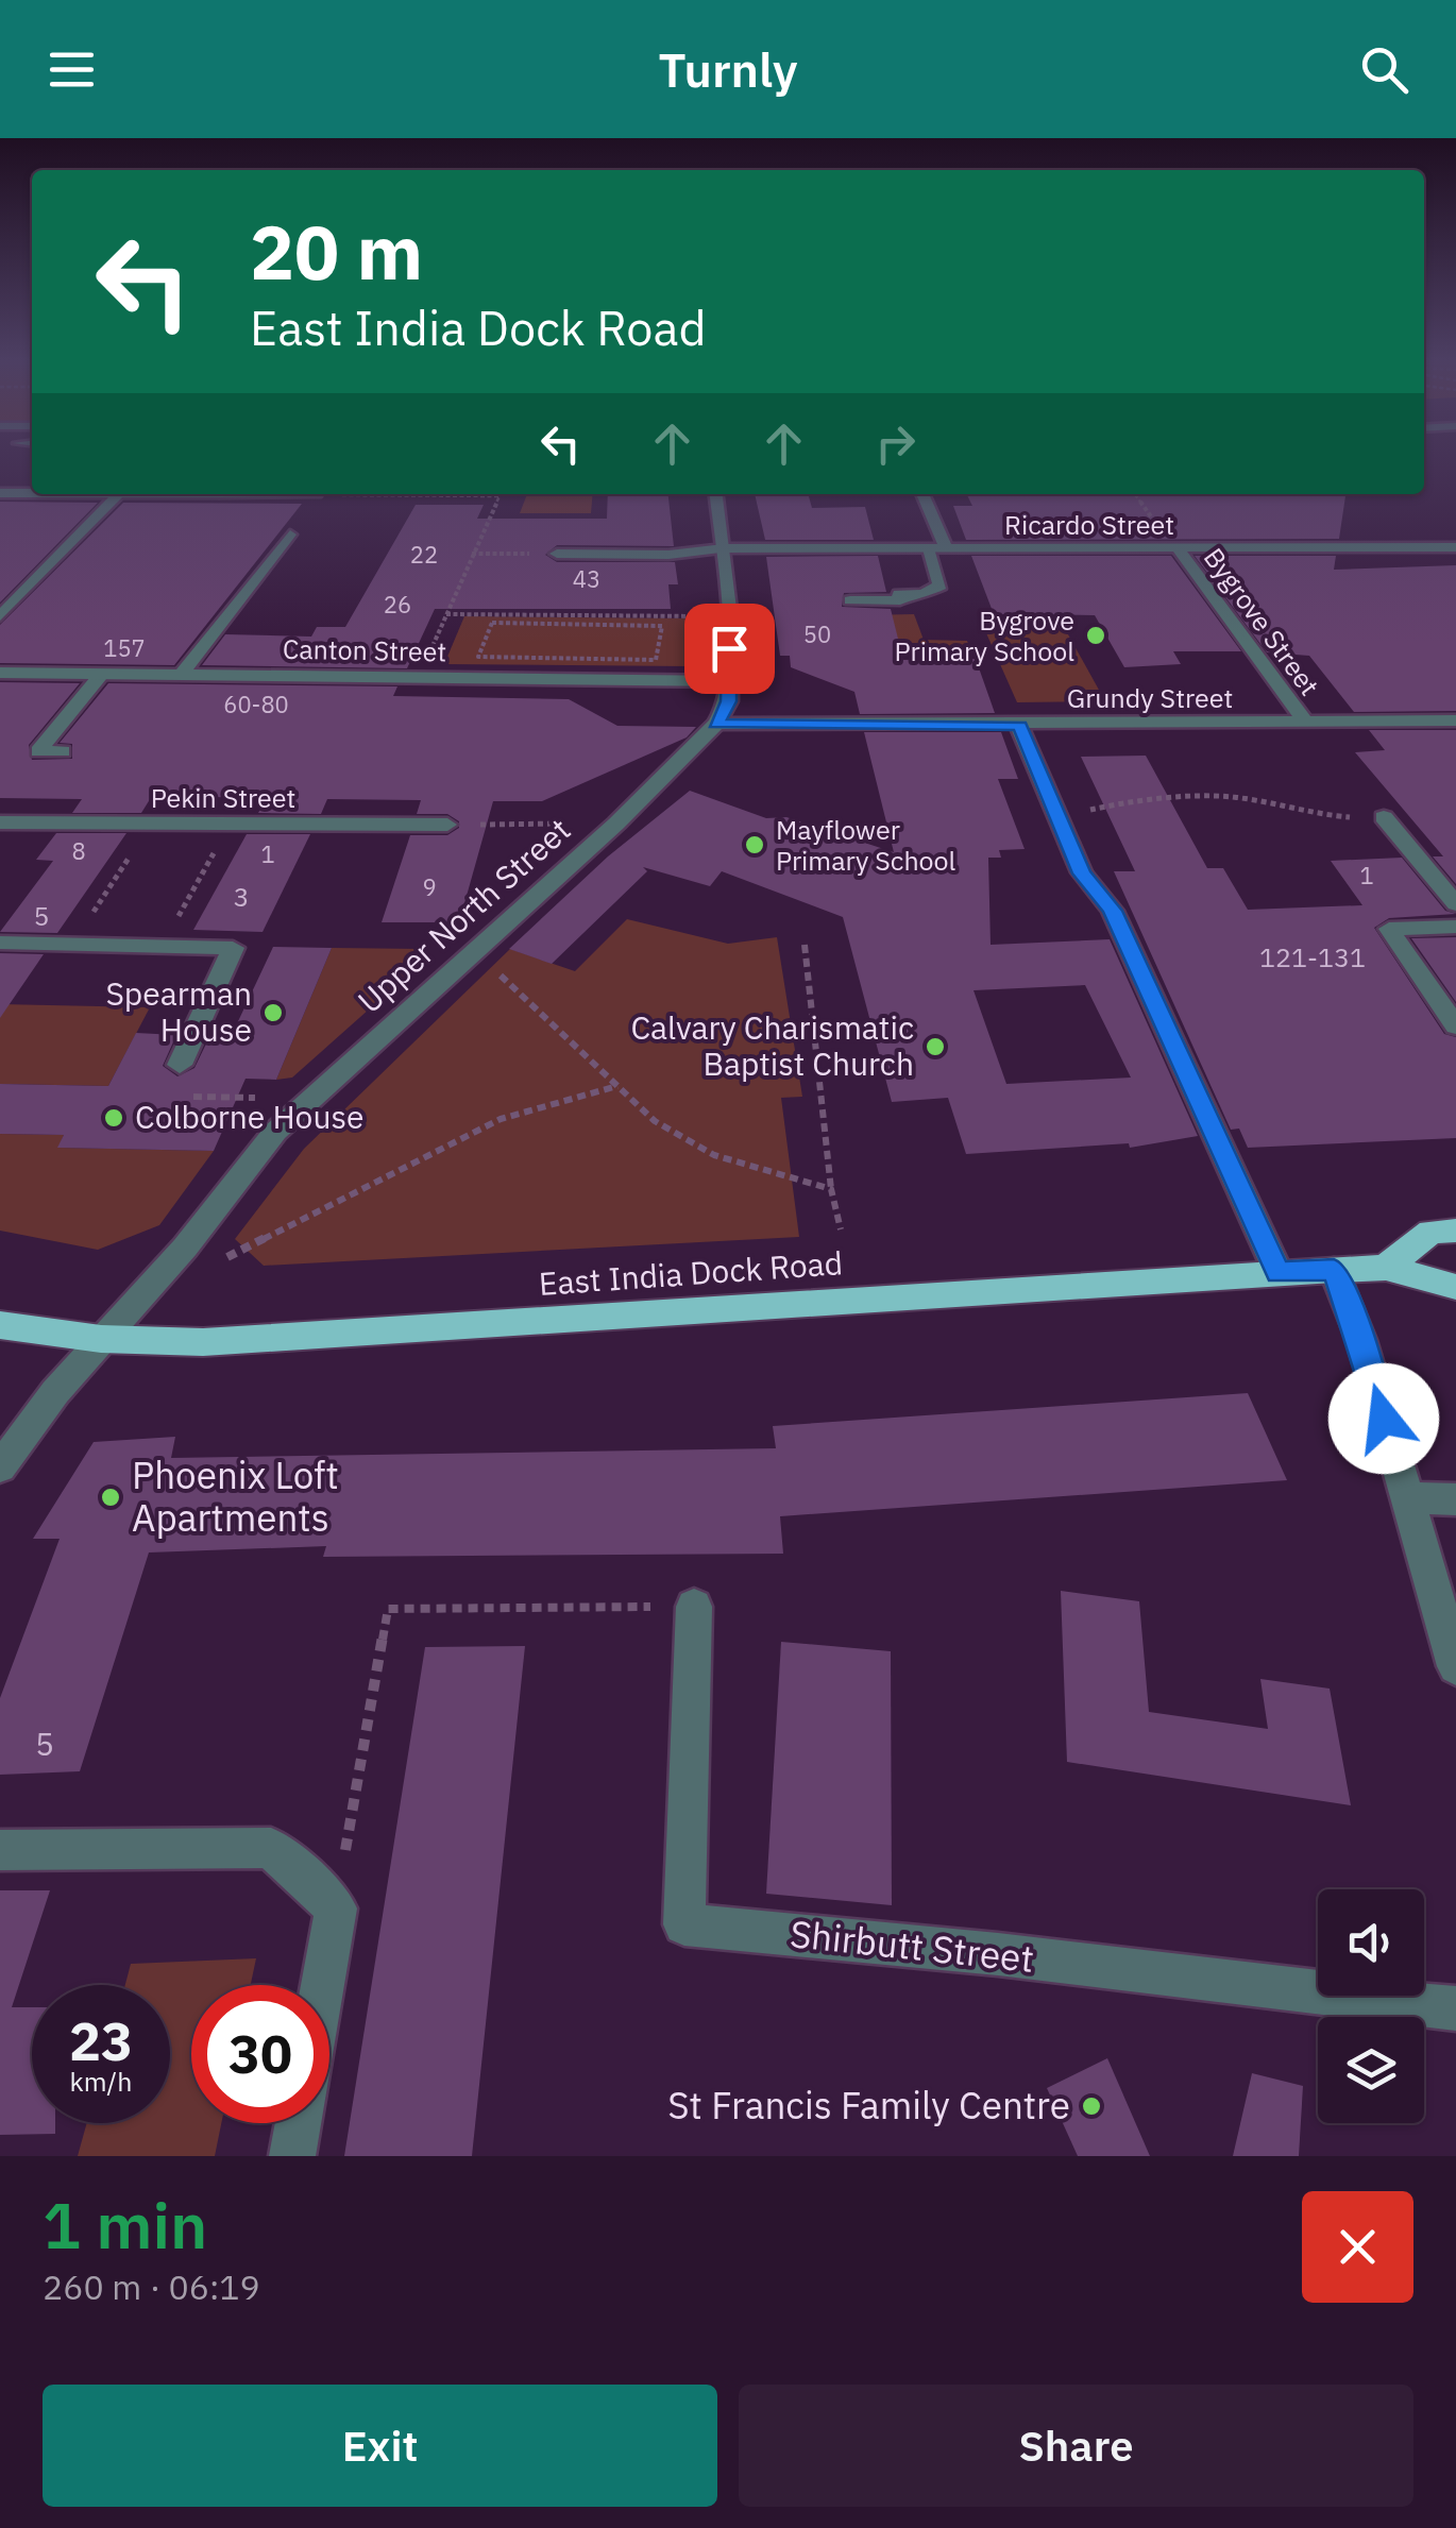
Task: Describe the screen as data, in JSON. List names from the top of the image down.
{
  "streets": {
    "highway": ["East India Dock Road"],
    "street": [
      "Ricardo Street",
      "Bygrove Street",
      "Canton Street",
      "Grundy Street",
      "Pekin Street",
      "Upper North Street",
      "Shirbutt Street"
    ]
  },
  "crossings": [
    ["Ricardo Street", "Bygrove Street"],
    ["Ricardo Street", "Upper North Street"],
    ["Bygrove Street", "Grundy Street"],
    ["Canton Street", "Upper North Street"],
    ["Grundy Street", "Upper North Street"],
    ["Upper North Street", "East India Dock Road"]
  ],
  "places": [
    "Bygrove Primary School",
    "Mayflower Primary School",
    "Spearman House",
    "Calvary Charismatic Baptist Church",
    "Colborne House",
    "Phoenix Loft Apartments",
    "St Francis Family Centre"
  ],
  "house_numbers": [
    "22",
    "43",
    "26",
    "50",
    "157",
    "60-80",
    "8",
    "1",
    "1",
    "9",
    "3",
    "5",
    "121-131",
    "5"
  ],
  "page": {
    "header": "Turnly",
    "turn": ["20 m", "East India Dock Road"],
    "speed": "23 km/h",
    "limit": "30",
    "heading": ["1 min", "260 m · 06:19"],
    "buttons": ["Exit", "Share"]
  }
}
